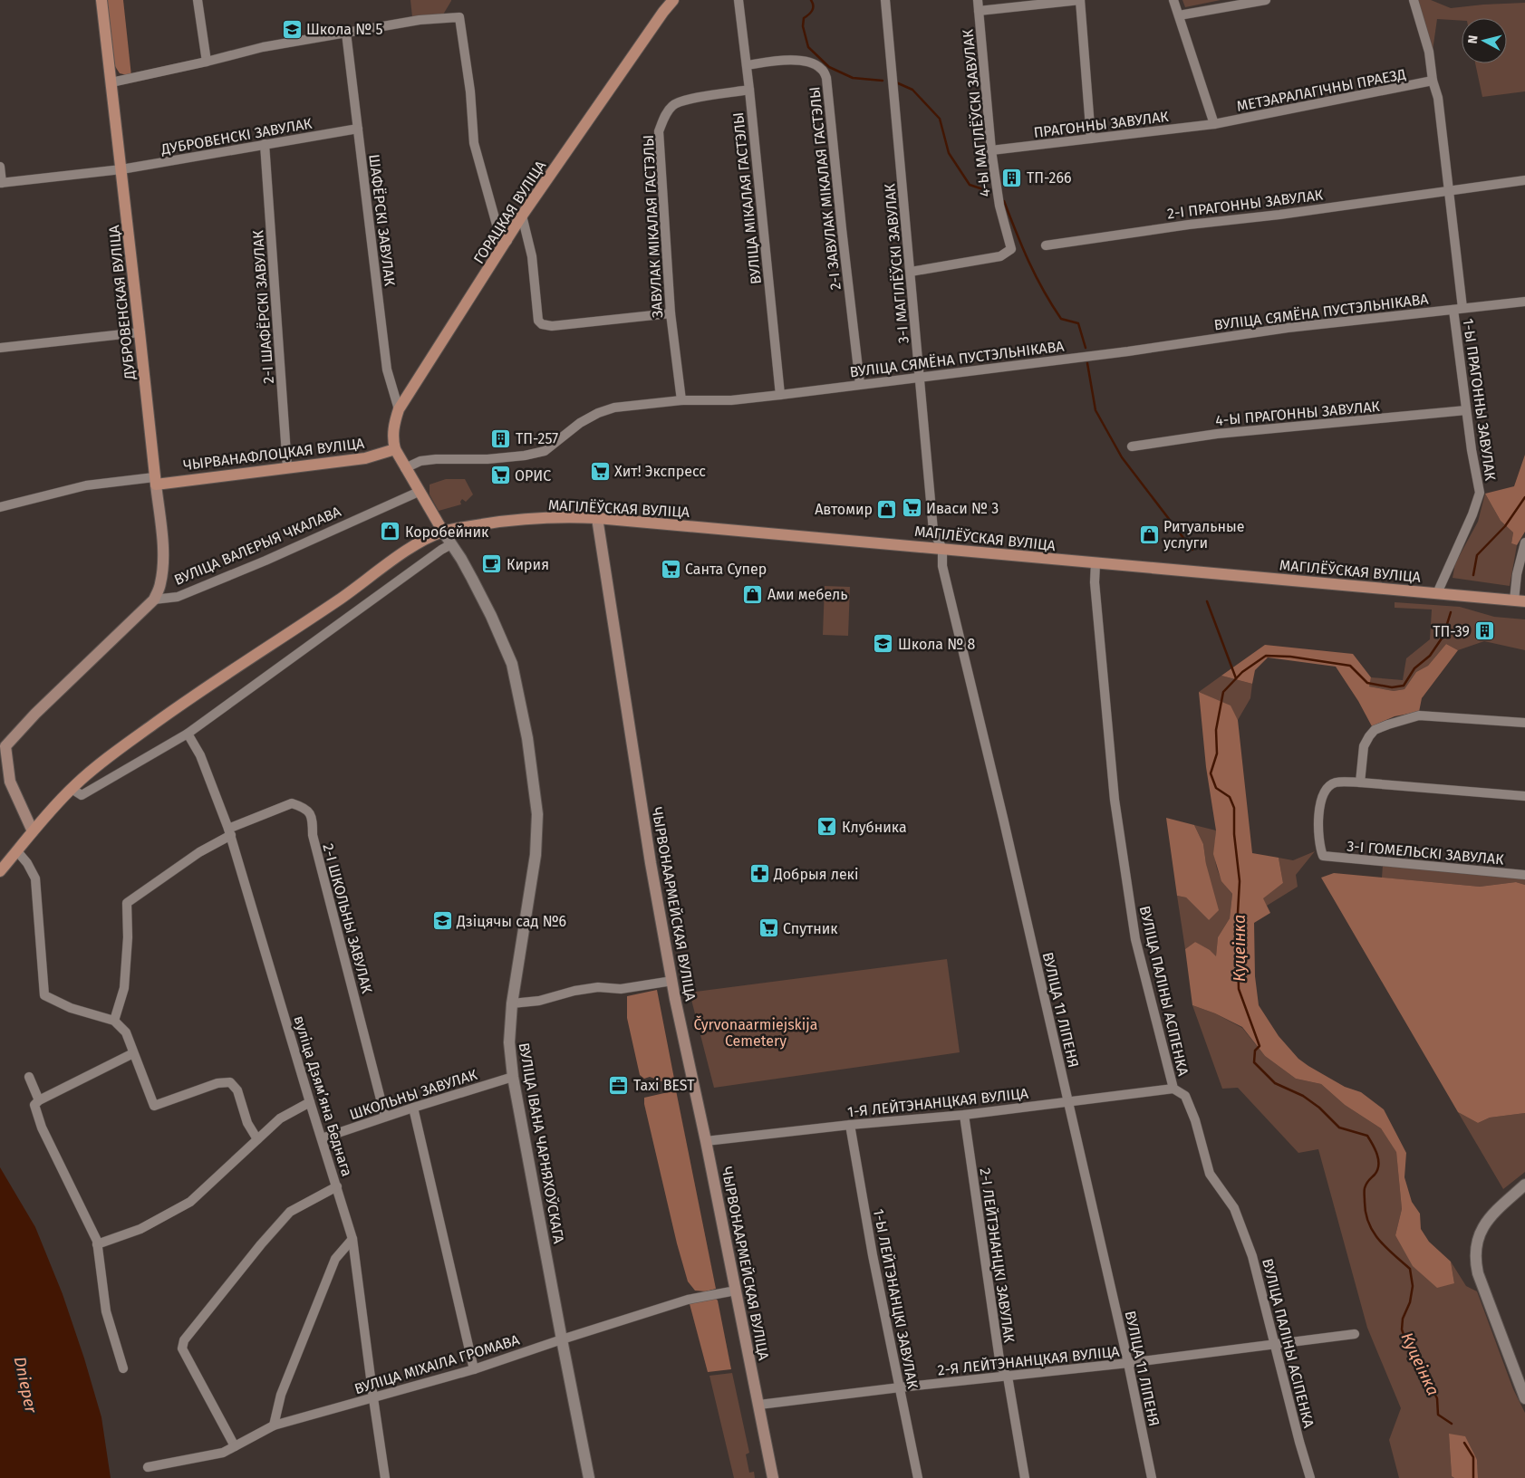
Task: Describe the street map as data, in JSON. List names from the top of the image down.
{
  "streets": {
    "main road": [
      "ГОРАЦКАЯ ВУЛІЦА",
      "ДУБРОВЕНСКАЯ ВУЛІЦА",
      "ЧЫРВАНАФЛОЦКАЯ ВУЛІЦА",
      "МАГІЛЁЎСКАЯ ВУЛІЦА",
      "ЧЫРВОНААРМЕЙСКАЯ ВУЛІЦА"
    ],
    "street": [
      "МЕТЭАРАЛАГІЧНЫ ПРАЕЗД",
      "4-Ы МАГІЛЁЎСКІ ЗАВУЛАК",
      "ПРАГОННЫ ЗАВУЛАК",
      "ДУБРОВЕНСКІ ЗАВУЛАК",
      "2-І ЗАВУЛАК МІКАЛАЯ ГАСТЭЛЫ",
      "ВУЛІЦА МІКАЛАЯ ГАСТЭЛЫ",
      "2-І ПРАГОННЫ ЗАВУЛАК",
      "ШАФЁРСКІ ЗАВУЛАК",
      "ЗАВУЛАК МІКАЛАЯ ГАСТЭЛЫ",
      "3-І МАГІЛЁЎСКІ ЗАВУЛАК",
      "2-І ШАФЁРСКІ ЗАВУЛАК",
      "ВУЛІЦА СЯМЁНА ПУСТЭЛЬНІКАВА",
      "1-Ы ПРАГОННЫ ЗАВУЛАК",
      "4-Ы ПРАГОННЫ ЗАВУЛАК",
      "ВУЛІЦА ВАЛЕРЫЯ ЧКАЛАВА",
      "3-І ГОМЕЛЬСКІ ЗАВУЛАК",
      "2-І ШКОЛЬНЫ ЗАВУЛАК",
      "ВУЛІЦА ПАЛІНЫ АСІПЕНКА",
      "ВУЛІЦА 11 ЛІПЕНЯ",
      "ШКОЛЬНЫ ЗАВУЛАК",
      "вуліца Дзямʼяна Беднага",
      "1-Я ЛЕЙТЭНАНЦКАЯ ВУЛІЦА",
      "ВУЛІЦА ІВАНА ЧАРНЯХОЎСКАГА",
      "2-І ЛЕЙТЭНАНЦКІ ЗАВУЛАК",
      "1-Ы ЛЕЙТЭНАНЦКІ ЗАВУЛАК",
      "2-Я ЛЕЙТЭНАНЦКАЯ ВУЛІЦА",
      "ВУЛІЦА МІХАІЛА ГРОМАВА"
    ]
  },
  "crossings": [
    ["МЕТЭАРАЛАГІЧНЫ ПРАЕЗД", "ПРАГОННЫ ЗАВУЛАК"],
    ["МЕТЭАРАЛАГІЧНЫ ПРАЕЗД", "1-Ы ПРАГОННЫ ЗАВУЛАК"],
    ["4-Ы МАГІЛЁЎСКІ ЗАВУЛАК", "ПРАГОННЫ ЗАВУЛАК"],
    ["4-Ы МАГІЛЁЎСКІ ЗАВУЛАК", "3-І МАГІЛЁЎСКІ ЗАВУЛАК"],
    ["ДУБРОВЕНСКІ ЗАВУЛАК", "ШАФЁРСКІ ЗАВУЛАК"],
    ["ДУБРОВЕНСКІ ЗАВУЛАК", "ДУБРОВЕНСКАЯ ВУЛІЦА"],
    ["ДУБРОВЕНСКІ ЗАВУЛАК", "2-І ШАФЁРСКІ ЗАВУЛАК"],
    ["2-І ЗАВУЛАК МІКАЛАЯ ГАСТЭЛЫ", "ВУЛІЦА МІКАЛАЯ ГАСТЭЛЫ"],
    ["2-І ЗАВУЛАК МІКАЛАЯ ГАСТЭЛЫ", "ВУЛІЦА СЯМЁНА ПУСТЭЛЬНІКАВА"],
    ["ВУЛІЦА МІКАЛАЯ ГАСТЭЛЫ", "ЗАВУЛАК МІКАЛАЯ ГАСТЭЛЫ"],
    ["ВУЛІЦА МІКАЛАЯ ГАСТЭЛЫ", "ВУЛІЦА СЯМЁНА ПУСТЭЛЬНІКАВА"],
    ["2-І ПРАГОННЫ ЗАВУЛАК", "1-Ы ПРАГОННЫ ЗАВУЛАК"],
    ["ГОРАЦКАЯ ВУЛІЦА", "ШАФЁРСКІ ЗАВУЛАК"],
    ["ГОРАЦКАЯ ВУЛІЦА", "ЧЫРВАНАФЛОЦКАЯ ВУЛІЦА"],
    ["ЗАВУЛАК МІКАЛАЯ ГАСТЭЛЫ", "ВУЛІЦА СЯМЁНА ПУСТЭЛЬНІКАВА"],
    ["3-І МАГІЛЁЎСКІ ЗАВУЛАК", "ВУЛІЦА СЯМЁНА ПУСТЭЛЬНІКАВА"],
    ["3-І МАГІЛЁЎСКІ ЗАВУЛАК", "МАГІЛЁЎСКАЯ ВУЛІЦА"],
    ["3-І МАГІЛЁЎСКІ ЗАВУЛАК", "ВУЛІЦА 11 ЛІПЕНЯ"],
    ["ДУБРОВЕНСКАЯ ВУЛІЦА", "ЧЫРВАНАФЛОЦКАЯ ВУЛІЦА"],
    ["ДУБРОВЕНСКАЯ ВУЛІЦА", "ВУЛІЦА ВАЛЕРЫЯ ЧКАЛАВА"],
    ["2-І ШАФЁРСКІ ЗАВУЛАК", "ЧЫРВАНАФЛОЦКАЯ ВУЛІЦА"],
    ["ВУЛІЦА СЯМЁНА ПУСТЭЛЬНІКАВА", "1-Ы ПРАГОННЫ ЗАВУЛАК"],
    ["1-Ы ПРАГОННЫ ЗАВУЛАК", "4-Ы ПРАГОННЫ ЗАВУЛАК"],
    ["1-Ы ПРАГОННЫ ЗАВУЛАК", "МАГІЛЁЎСКАЯ ВУЛІЦА"],
    ["МАГІЛЁЎСКАЯ ВУЛІЦА", "ЧЫРВОНААРМЕЙСКАЯ ВУЛІЦА"],
    ["МАГІЛЁЎСКАЯ ВУЛІЦА", "ВУЛІЦА ПАЛІНЫ АСІПЕНКА"],
    ["МАГІЛЁЎСКАЯ ВУЛІЦА", "ВУЛІЦА 11 ЛІПЕНЯ"],
    ["МАГІЛЁЎСКАЯ ВУЛІЦА", "ВУЛІЦА ІВАНА ЧАРНЯХОЎСКАГА"],
    ["ЧЫРВОНААРМЕЙСКАЯ ВУЛІЦА", "1-Я ЛЕЙТЭНАНЦКАЯ ВУЛІЦА"],
    ["ЧЫРВОНААРМЕЙСКАЯ ВУЛІЦА", "2-Я ЛЕЙТЭНАНЦКАЯ ВУЛІЦА"],
    ["ЧЫРВОНААРМЕЙСКАЯ ВУЛІЦА", "ВУЛІЦА МІХАІЛА ГРОМАВА"],
    ["2-І ШКОЛЬНЫ ЗАВУЛАК", "ШКОЛЬНЫ ЗАВУЛАК"],
    ["2-І ШКОЛЬНЫ ЗАВУЛАК", "вуліца Дзямʼяна Беднага"],
    ["ВУЛІЦА ПАЛІНЫ АСІПЕНКА", "1-Я ЛЕЙТЭНАНЦКАЯ ВУЛІЦА"],
    ["ВУЛІЦА ПАЛІНЫ АСІПЕНКА", "2-Я ЛЕЙТЭНАНЦКАЯ ВУЛІЦА"],
    ["ВУЛІЦА 11 ЛІПЕНЯ", "1-Я ЛЕЙТЭНАНЦКАЯ ВУЛІЦА"],
    ["ВУЛІЦА 11 ЛІПЕНЯ", "2-Я ЛЕЙТЭНАНЦКАЯ ВУЛІЦА"],
    ["ШКОЛЬНЫ ЗАВУЛАК", "вуліца Дзямʼяна Беднага"],
    ["ШКОЛЬНЫ ЗАВУЛАК", "ВУЛІЦА ІВАНА ЧАРНЯХОЎСКАГА"],
    ["вуліца Дзямʼяна Беднага", "ВУЛІЦА МІХАІЛА ГРОМАВА"],
    ["1-Я ЛЕЙТЭНАНЦКАЯ ВУЛІЦА", "2-І ЛЕЙТЭНАНЦКІ ЗАВУЛАК"],
    ["1-Я ЛЕЙТЭНАНЦКАЯ ВУЛІЦА", "1-Ы ЛЕЙТЭНАНЦКІ ЗАВУЛАК"],
    ["ВУЛІЦА ІВАНА ЧАРНЯХОЎСКАГА", "ВУЛІЦА МІХАІЛА ГРОМАВА"],
    ["2-І ЛЕЙТЭНАНЦКІ ЗАВУЛАК", "2-Я ЛЕЙТЭНАНЦКАЯ ВУЛІЦА"],
    ["1-Ы ЛЕЙТЭНАНЦКІ ЗАВУЛАК", "2-Я ЛЕЙТЭНАНЦКАЯ ВУЛІЦА"]
  ],
  "water": ["Куцеінка", "Dnieper"],
  "parks": ["Čyrvonaarmiejskija Cemetery"],
  "places": {
    "school or university": ["Школа № 5", "Школа № 8", "Дзіцячы сад №6"],
    "building": ["ТП-266", "ТП-257", "ТП-39"],
    "supermarket": [
      "Хит! Экспресс",
      "ОРИС",
      "Иваси № 3",
      "Санта Супер",
      "Спутник"
    ],
    "shop": [
      "Автомир",
      "Коробейник",
      "Ритуальные услуги",
      "Ами мебель"
    ],
    "cafe": ["Кирия"],
    "bar": ["Клубника"],
    "pharmacy": ["Добрыя лекі"],
    "office": ["Taxi BEST"]
  },
  "north": "left"
}
